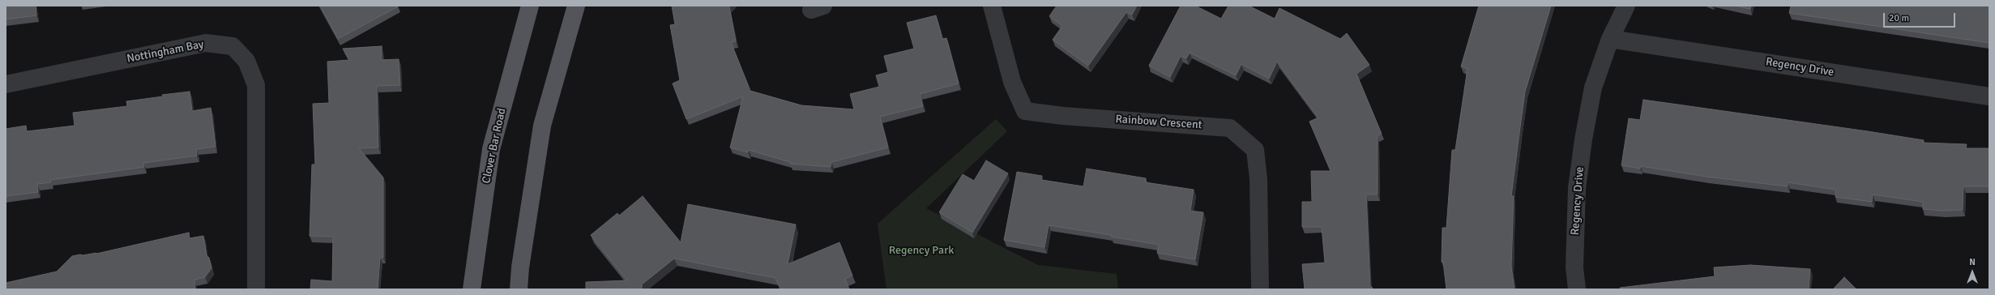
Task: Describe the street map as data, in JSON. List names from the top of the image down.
{
  "streets": {
    "main road": ["Clover Bar Road"],
    "street": ["Nottingham Bay", "Regency Drive", "Rainbow Crescent"]
  },
  "parks": ["Regency Park"],
  "scale_bar": "20 m",
  "north": "top"
}
